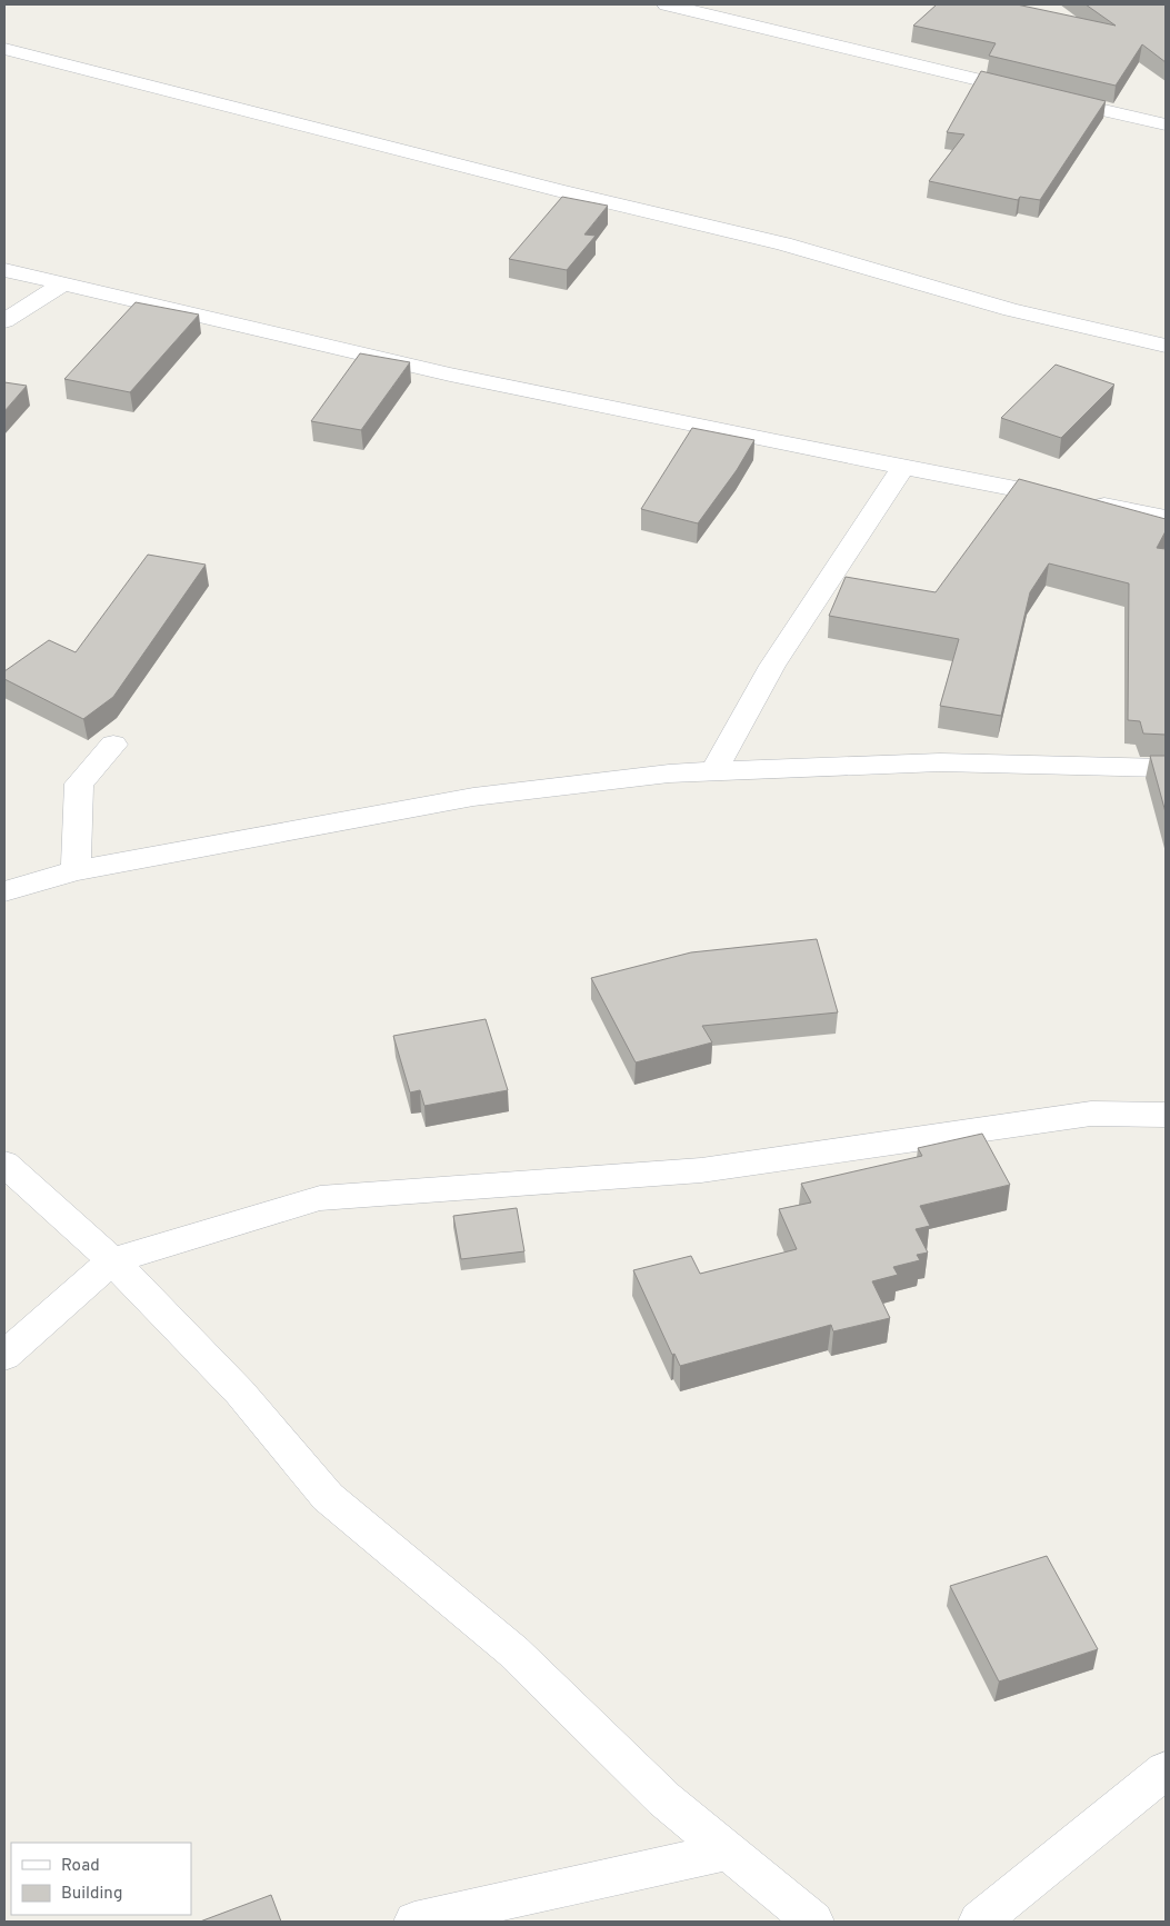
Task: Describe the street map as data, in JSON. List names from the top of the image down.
{
  "legend": ["Road", "Building"]
}
